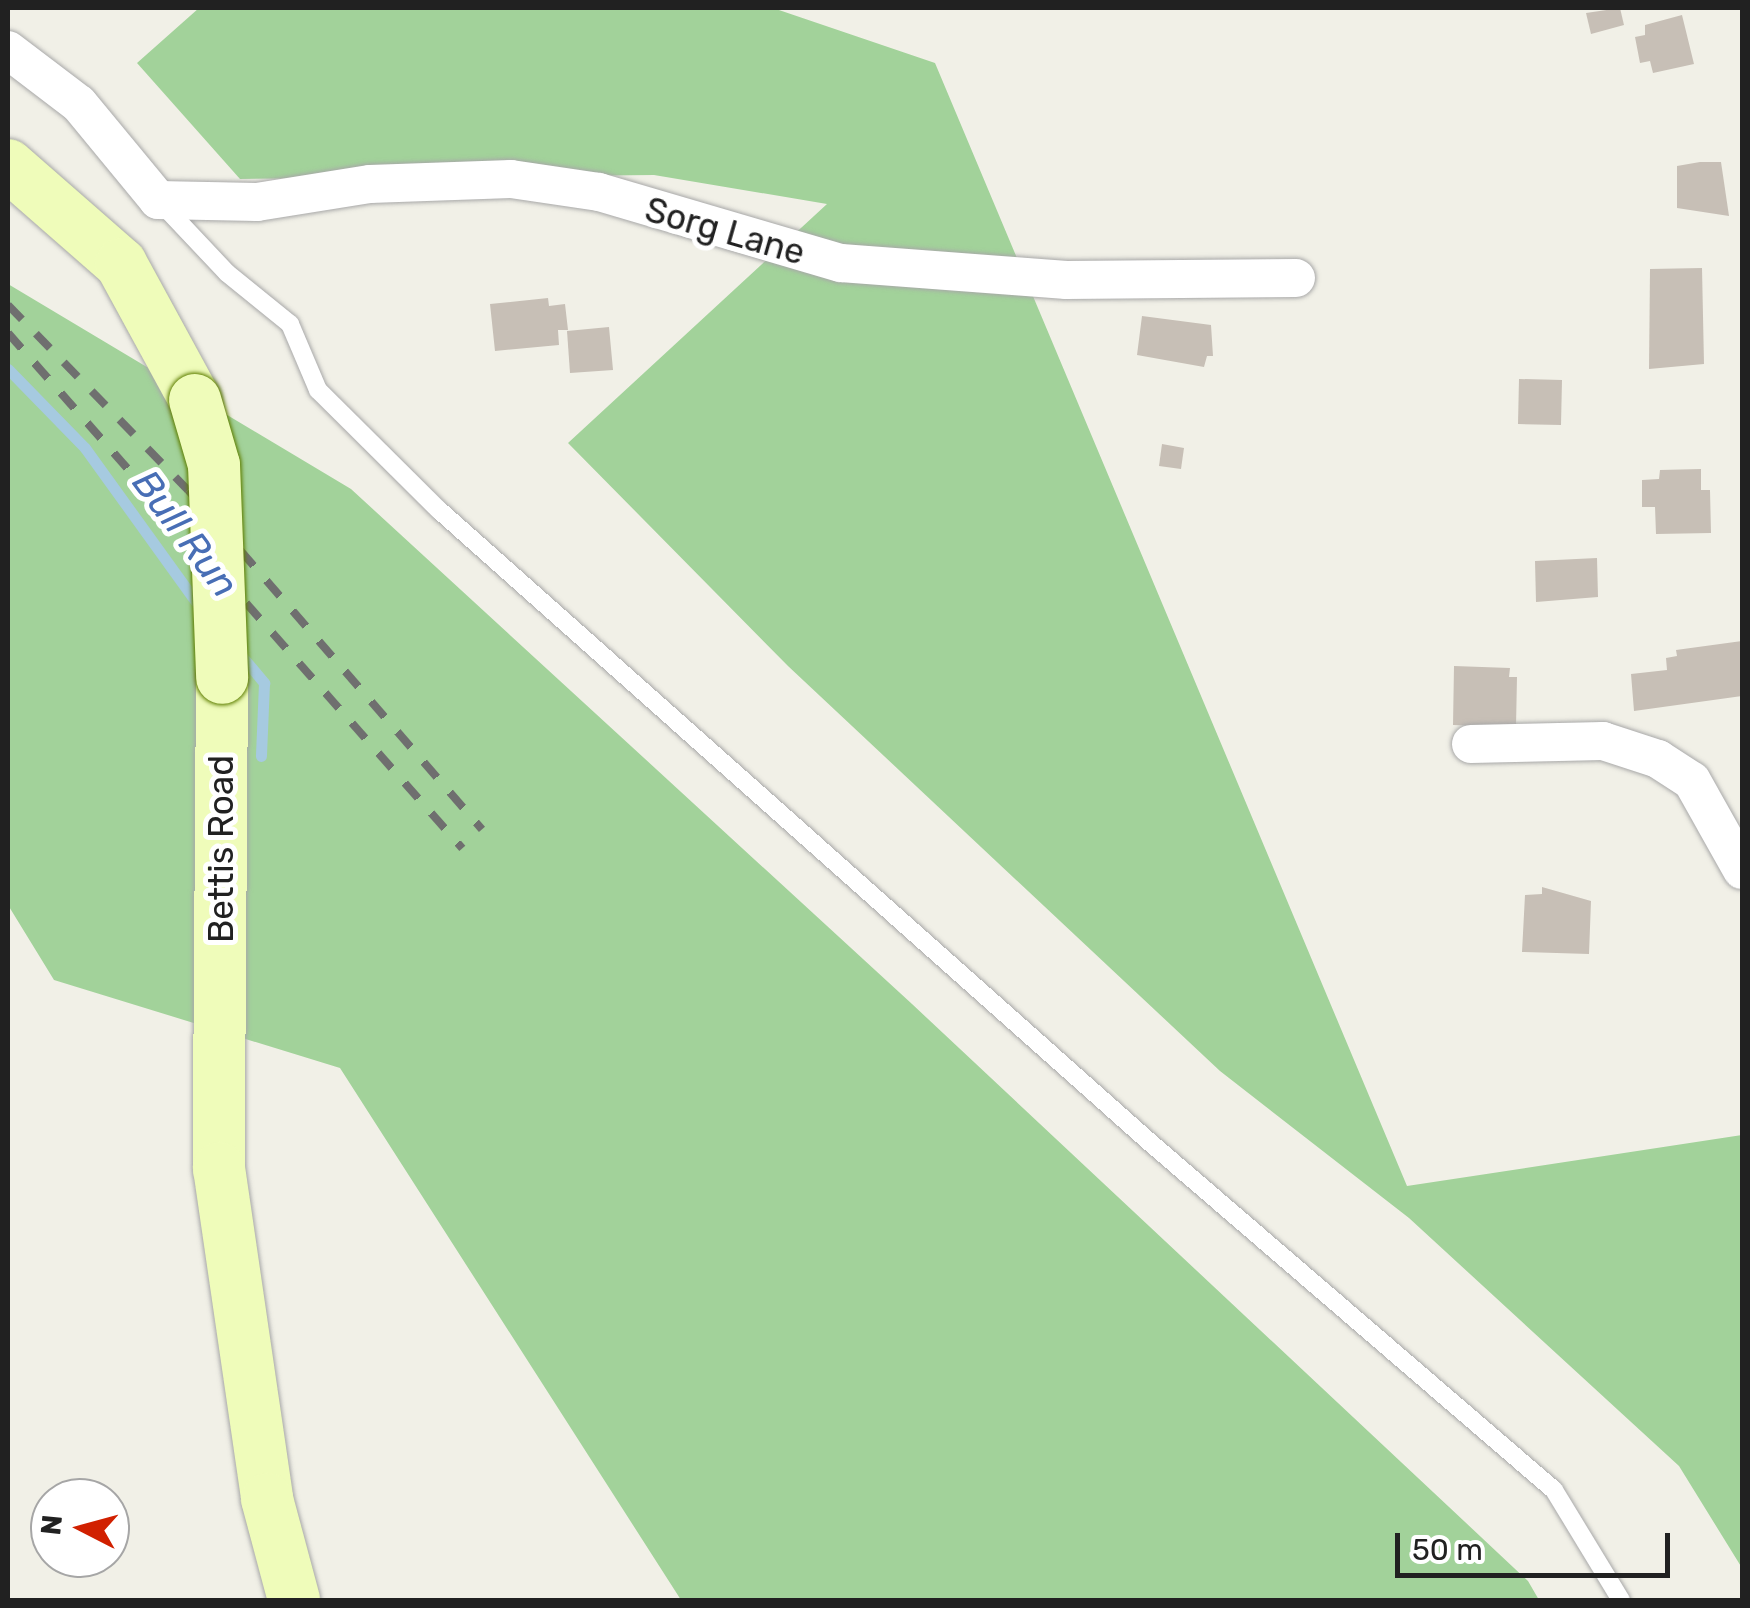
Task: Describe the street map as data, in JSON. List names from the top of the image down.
{
  "streets": {
    "street": ["Sorg Lane", "Bettis Road"]
  },
  "water": ["Bull Run"],
  "scale_bar": "50 m",
  "north": "left"
}
